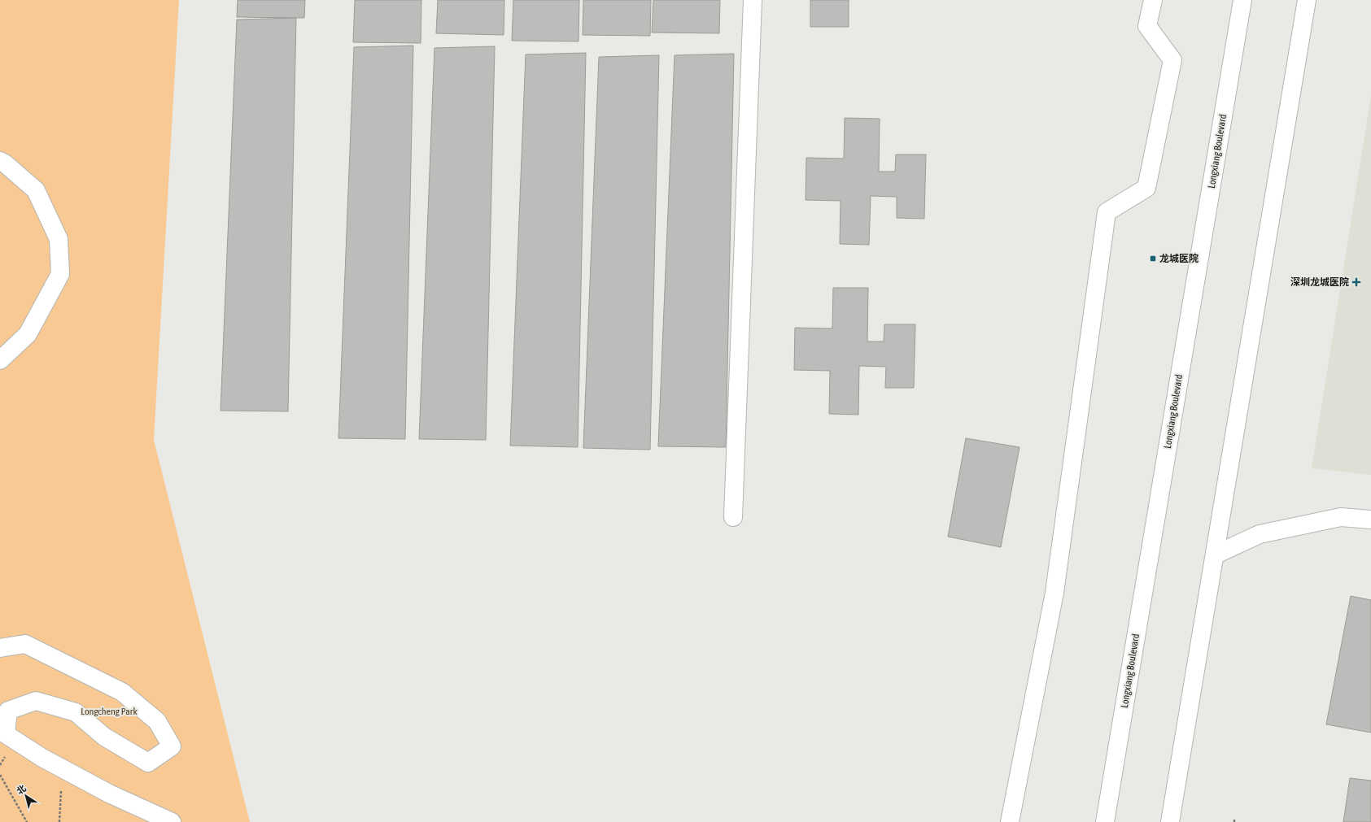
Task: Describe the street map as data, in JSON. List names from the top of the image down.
{
  "streets": {
    "main road": ["Longxiang Boulevard"]
  },
  "parks": ["Longcheng Park"],
  "places": {
    "transit": ["龙城医院"],
    "health": ["深圳龙城医院"]
  },
  "north": "top left"
}
